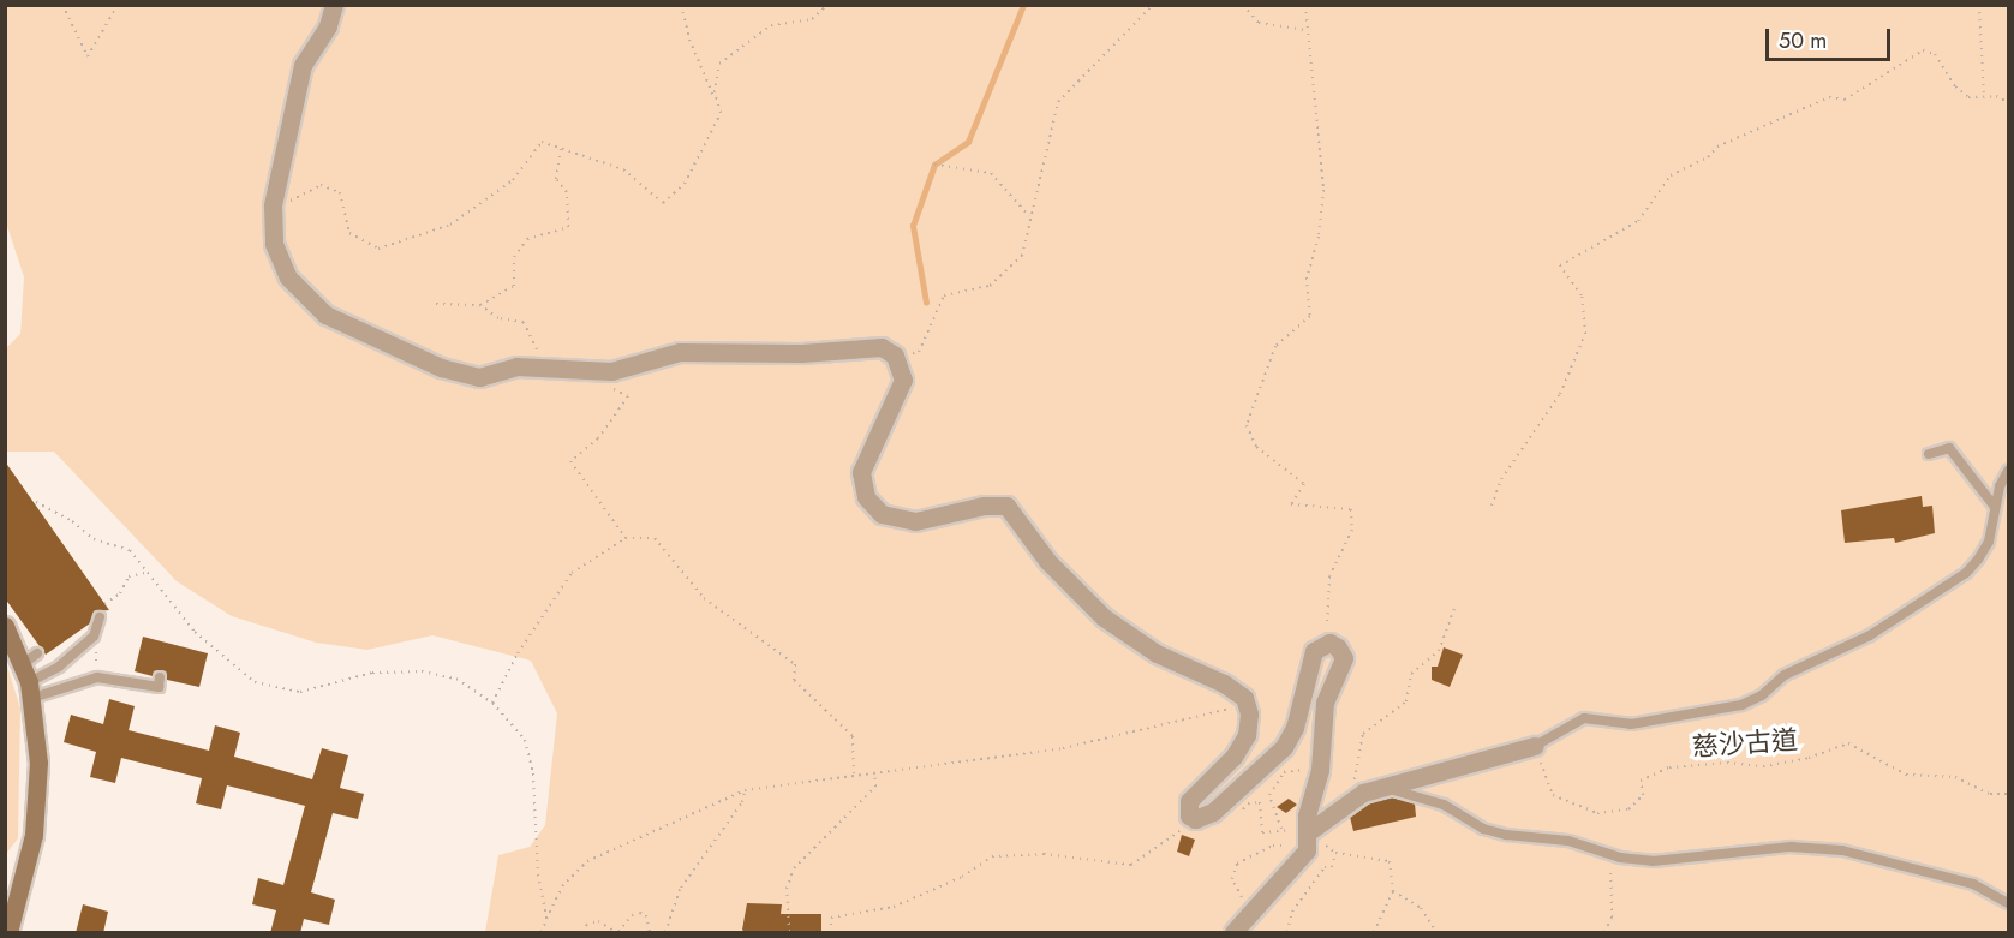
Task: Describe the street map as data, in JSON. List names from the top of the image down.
{
  "streets": {
    "path": ["慈沙古道"]
  },
  "scale_bar": "50 m"
}
